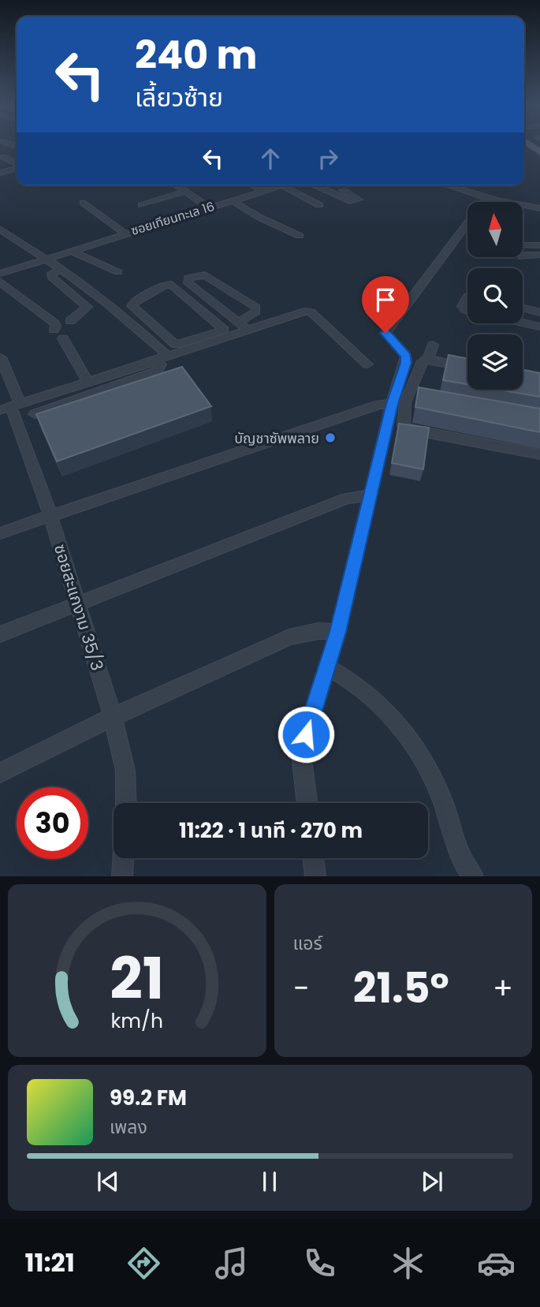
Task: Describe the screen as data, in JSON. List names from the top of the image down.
{
  "streets": {
    "street": ["ซอยเทียนทะเล 16", "ซอยสะแกงาม 35/3"]
  },
  "places": ["บัญชาซัพพลาย"],
  "north": "top",
  "page": {
    "turn": ["240 m", "เลี้ยวซ้าย"],
    "limit": "30",
    "trip": "11:22 · 1 นาที · 270 m",
    "tile": "แอร์",
    "heat": ["−", "21.5°", "+"],
    "song": ["99.2 FM", "เพลง"],
    "tabs": "11:21",
    "gauge": ["21", "km/h"]
  }
}
